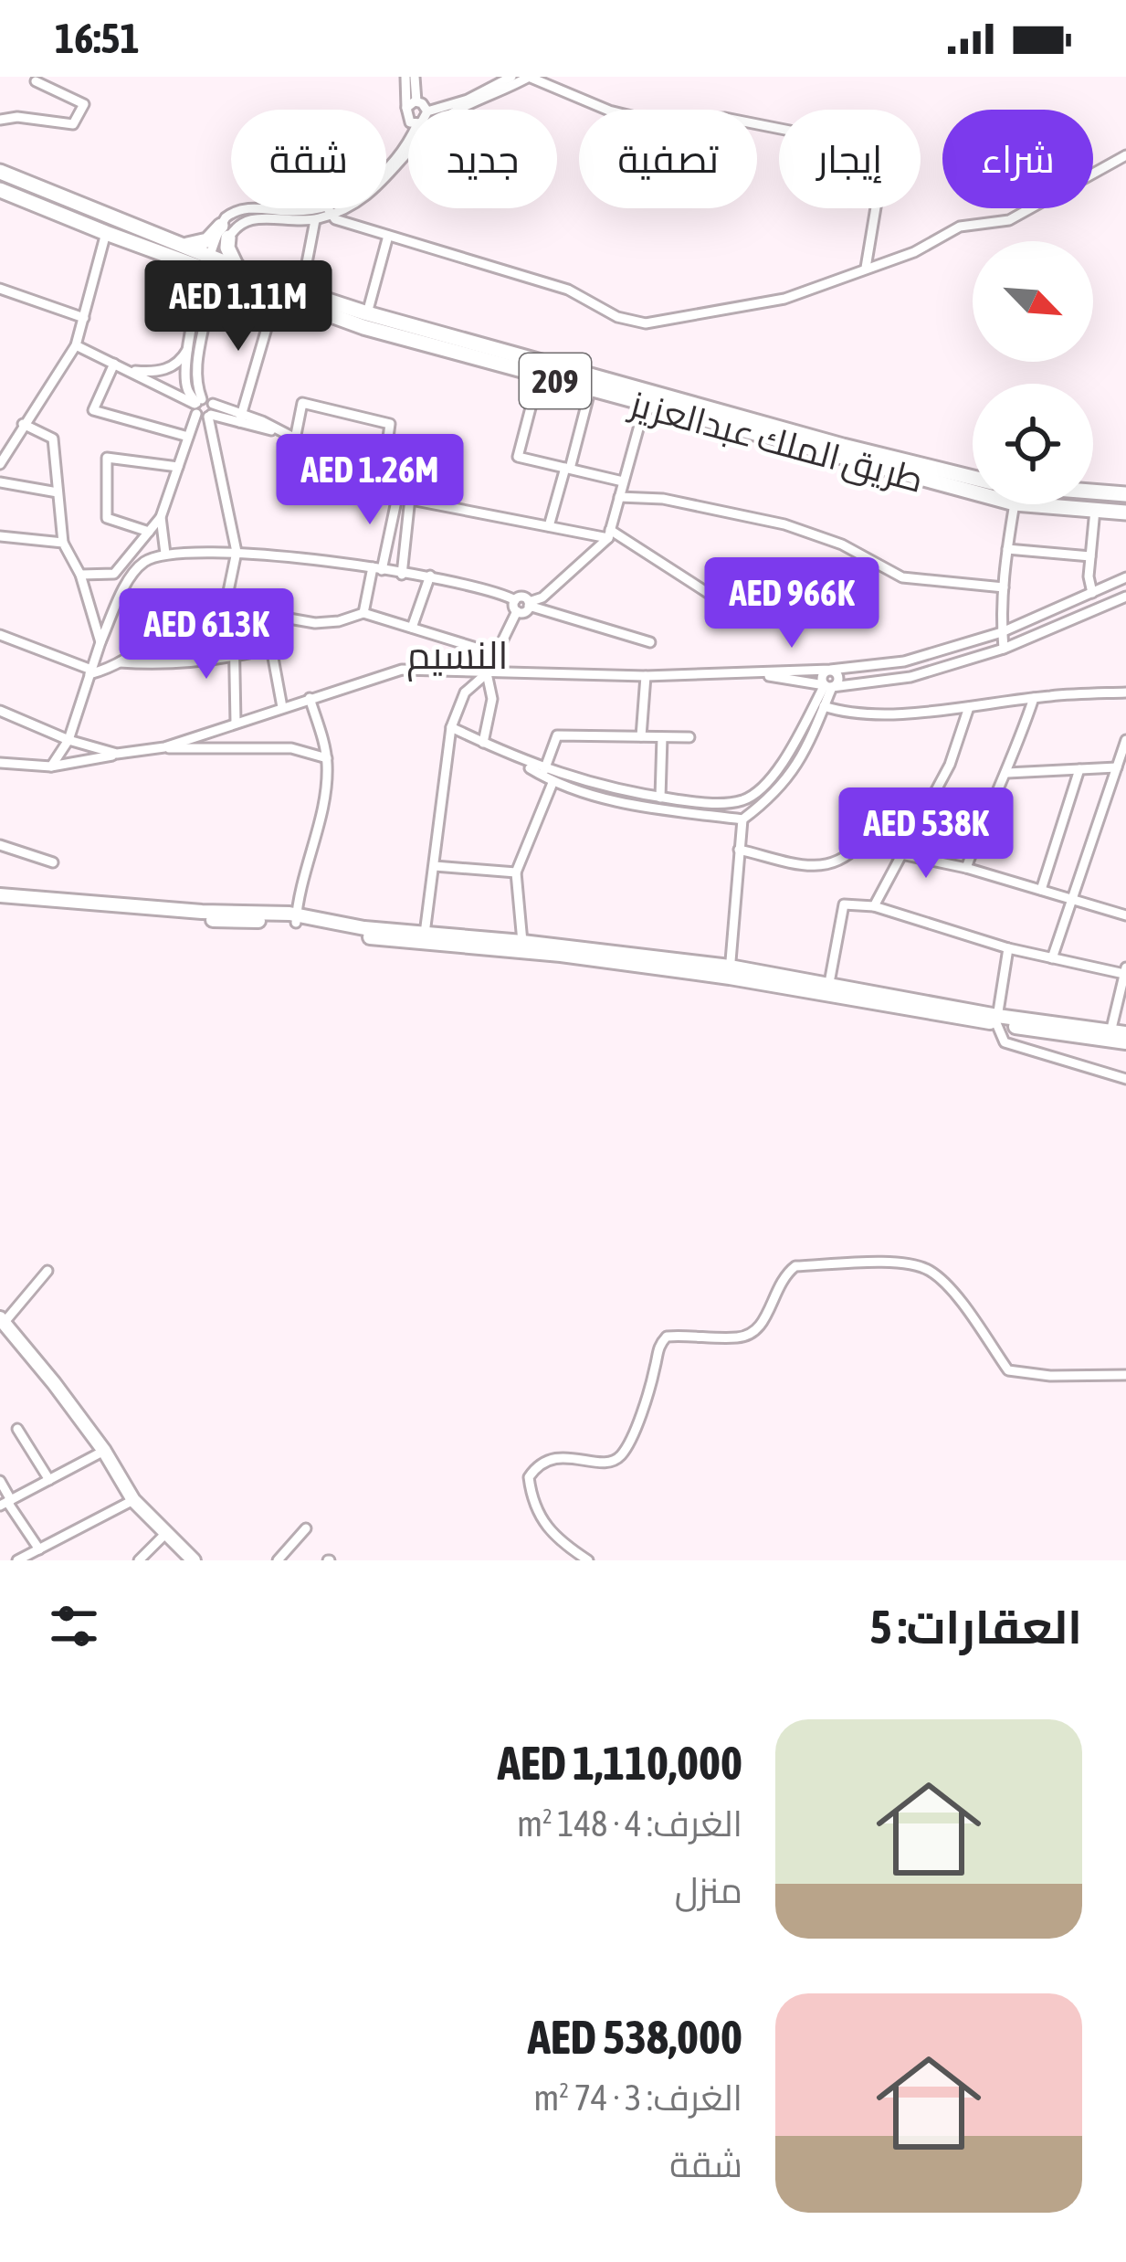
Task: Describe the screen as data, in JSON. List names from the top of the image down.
{
  "streets": {
    "main road": ["209", "طريق الملك عبدالعزيز"]
  },
  "districts": ["النسيم"],
  "north": "bottom right",
  "page": {
    "status": "16:51",
    "chip": [
      "شراء",
      "إيجار",
      "تصفية",
      "جديد",
      "شقة"
    ],
    "price": [
      "AED 1.11M",
      "AED 1.26M",
      "AED 966K",
      "AED 613K",
      "AED 538K"
    ],
    "heading": "العقارات: 5",
    "list": [
      {
        "name": "AED 1,110,000",
        "note": "الغرف: 4 · 148 m² · منزل"
      },
      {
        "name": "AED 538,000",
        "note": "الغرف: 3 · 74 m² · شقة"
      }
    ]
  }
}
